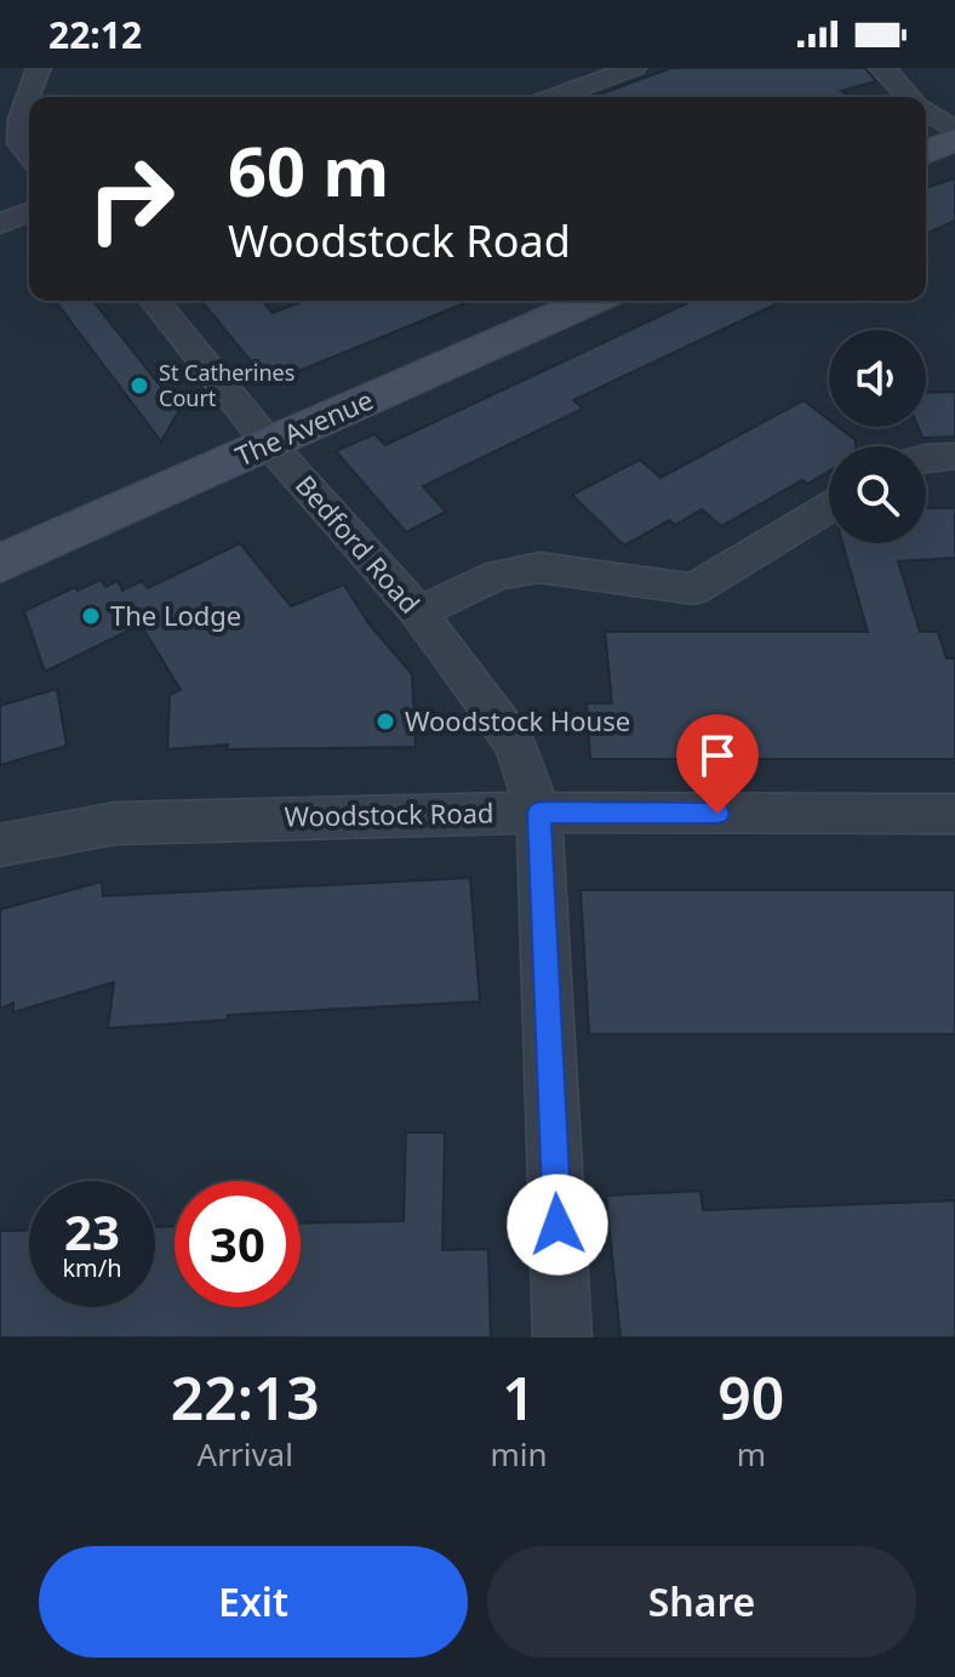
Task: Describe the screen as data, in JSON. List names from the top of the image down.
{
  "streets": {
    "main road": ["The Avenue"],
    "street": ["Bedford Road", "Woodstock Road"]
  },
  "crossings": [
    ["The Avenue", "Bedford Road"],
    ["Bedford Road", "Woodstock Road"]
  ],
  "places": ["St Catherines Court", "The Lodge", "Woodstock House"],
  "page": {
    "status": "22:12",
    "turn": ["60 m", "Woodstock Road"],
    "speed": "23 km/h",
    "limit": "30",
    "eta": [
      "22:13",
      "Arrival",
      "1",
      "min",
      "90",
      "m"
    ],
    "buttons": ["Exit", "Share"]
  }
}
